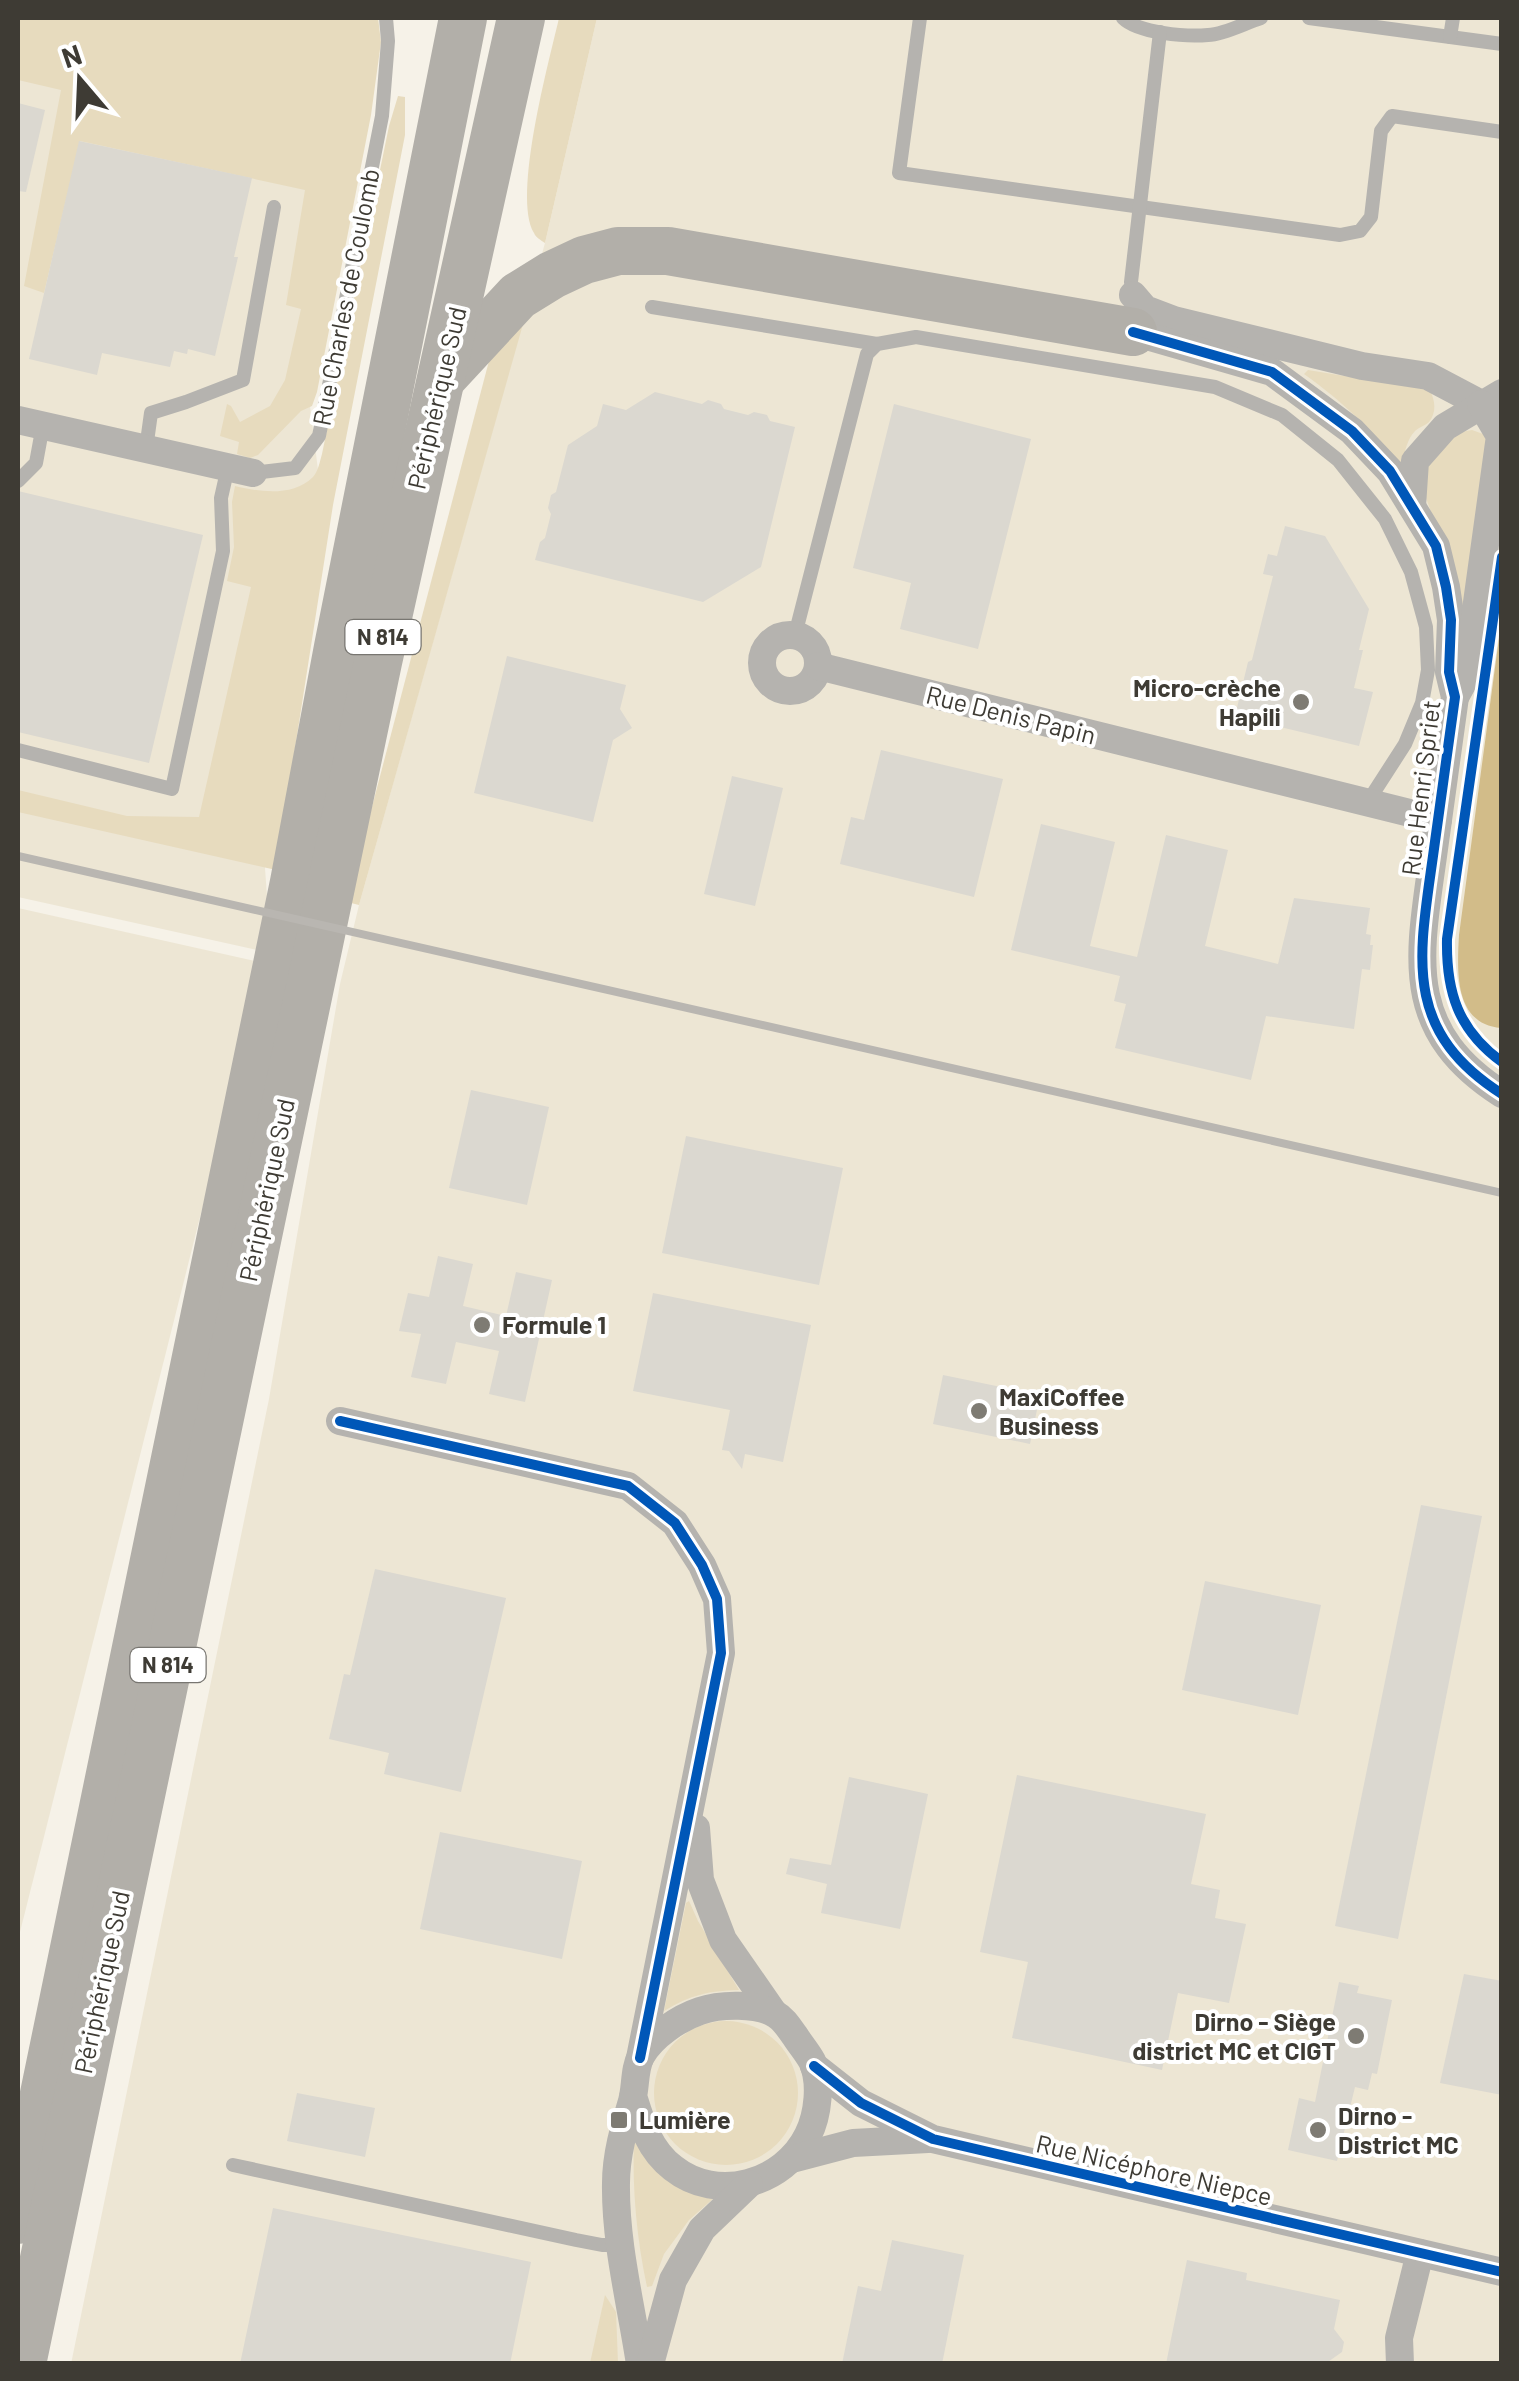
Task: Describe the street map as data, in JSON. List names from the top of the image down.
{
  "streets": {
    "highway": ["Périphérique Sud", "N 814"],
    "street": [
      "Rue Charles de Coulomb",
      "Rue Denis Papin",
      "Rue Henri Spriet",
      "Rue Nicéphore Niepce"
    ]
  },
  "crossings": [
    ["Périphérique Sud", "N 814"],
    ["Rue Denis Papin", "Rue Henri Spriet"]
  ],
  "places": {
    "other": [
      "Micro-crèche Hapili",
      "Formule 1",
      "MaxiCoffee Business",
      "Dirno - Siège district MC et CIGT",
      "Dirno - District MC"
    ],
    "transit": ["Lumière"]
  },
  "north": "top"
}
